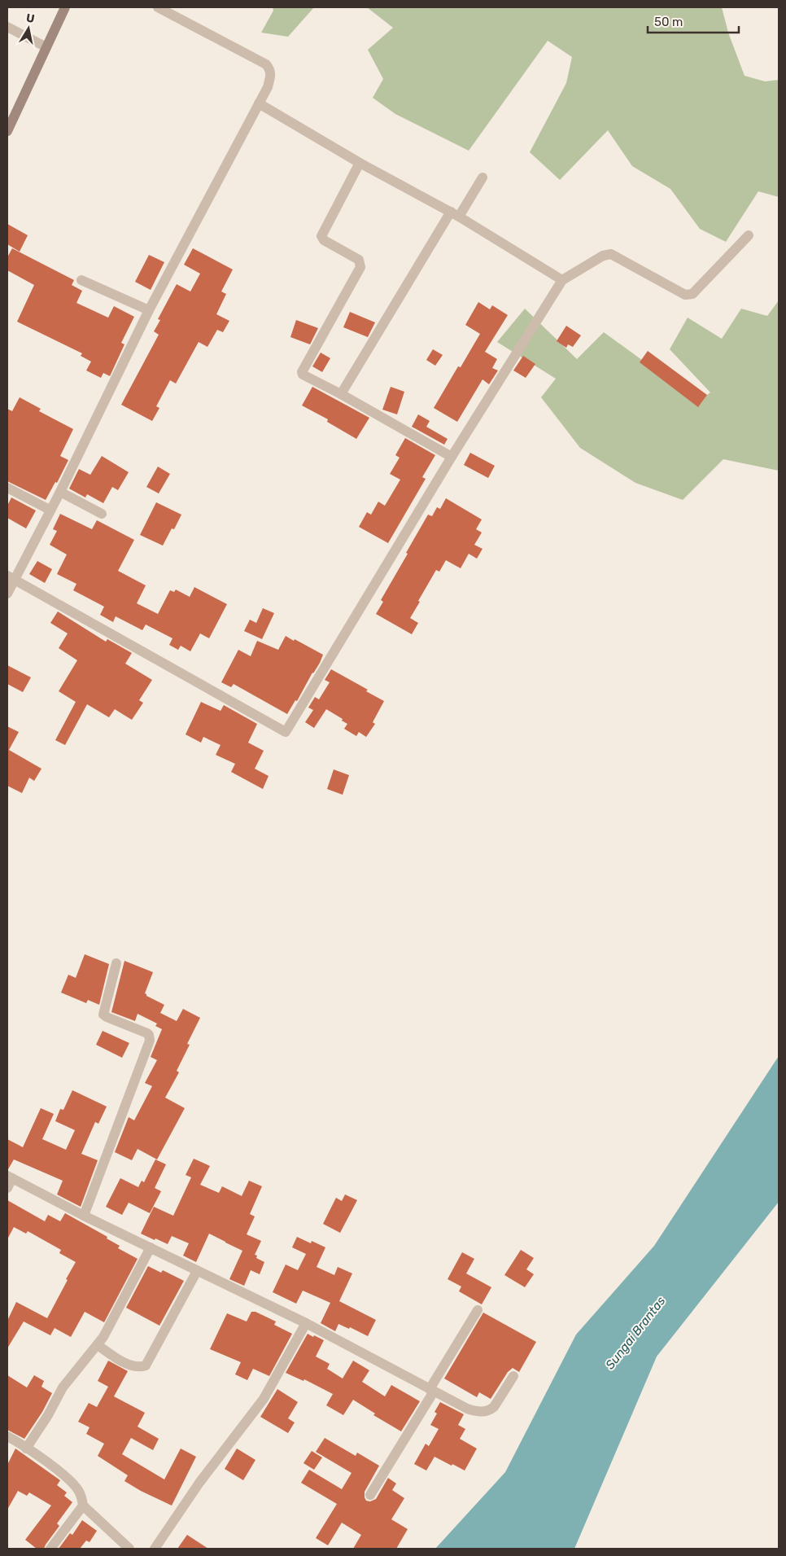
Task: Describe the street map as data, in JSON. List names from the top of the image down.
{
  "water": ["Sungai Brantas"],
  "scale_bar": "50 m",
  "north": "top"
}
